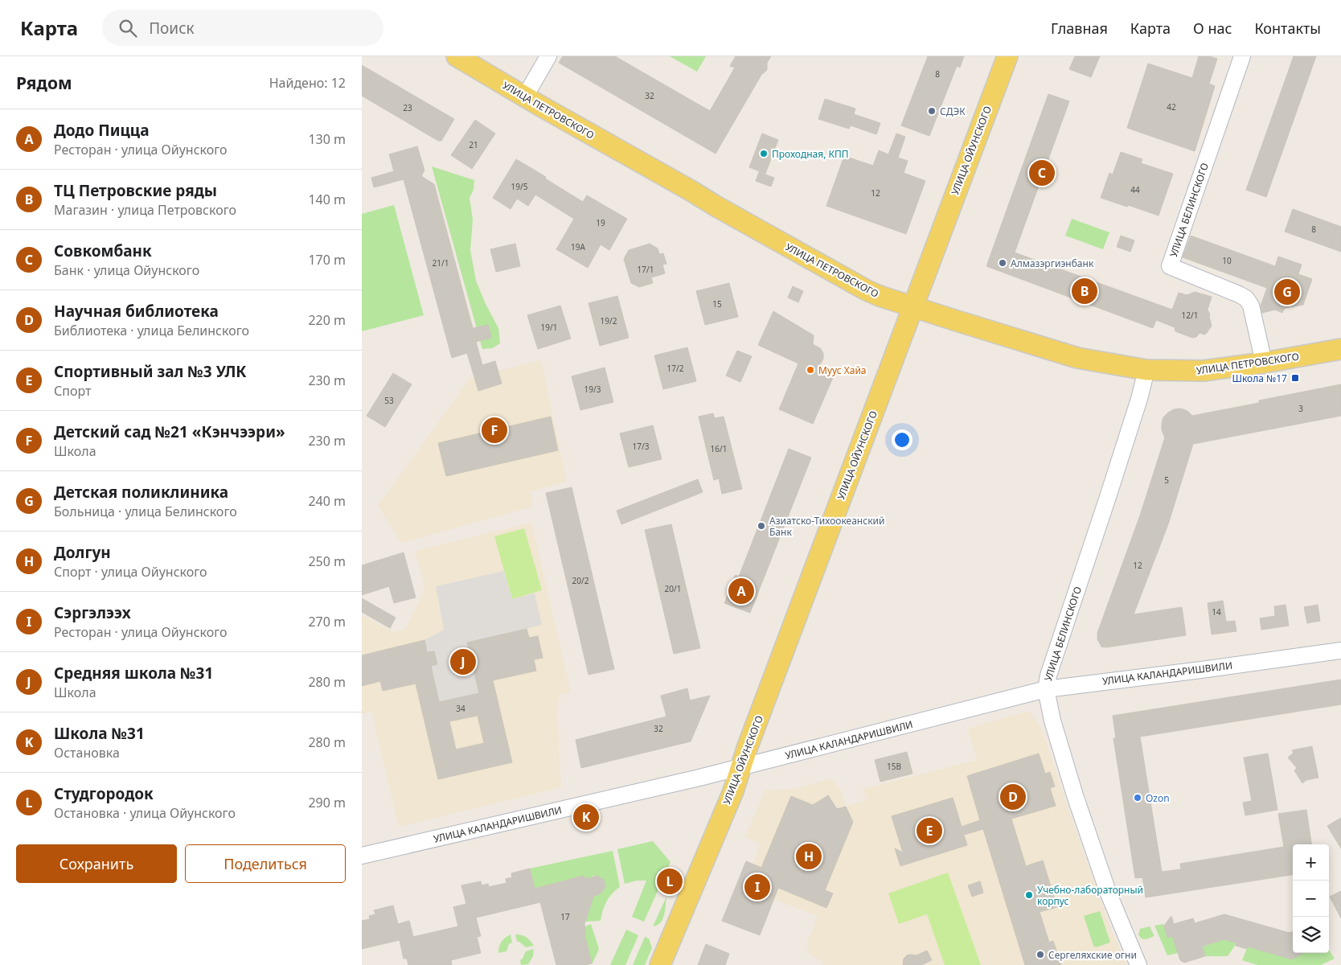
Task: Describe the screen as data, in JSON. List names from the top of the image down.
{
  "streets": {
    "main road": ["УЛИЦА ПЕТРОВСКОГО", "УЛИЦА ОЙУНСКОГО"],
    "street": ["УЛИЦА БЕЛИНСКОГО", "УЛИЦА КАЛАНДАРИШВИЛИ"]
  },
  "crossings": [
    ["УЛИЦА ПЕТРОВСКОГО", "УЛИЦА ОЙУНСКОГО"],
    ["УЛИЦА ПЕТРОВСКОГО", "УЛИЦА БЕЛИНСКОГО"],
    ["УЛИЦА ОЙУНСКОГО", "УЛИЦА КАЛАНДАРИШВИЛИ"],
    ["УЛИЦА БЕЛИНСКОГО", "УЛИЦА КАЛАНДАРИШВИЛИ"]
  ],
  "places": {
    "other": [
      "СДЭК",
      "Проходная, КПП",
      "Алмазэргиэнбанк",
      "Муус Хайа",
      "Азиатско-Тихоокеанский Банк",
      "Ozon",
      "Учебно-лабораторный корпус",
      "Сергеляхские огни"
    ],
    "transit": ["Школа №17"]
  },
  "house_numbers": [
    "8",
    "32",
    "42",
    "23",
    "21",
    "19/5",
    "44",
    "12",
    "19",
    "8",
    "19А",
    "10",
    "21/1",
    "17/1",
    "15",
    "12/1",
    "19/2",
    "19/1",
    "17/2",
    "19/3",
    "53",
    "3",
    "17/3",
    "16/1",
    "5",
    "12",
    "20/2",
    "20/1",
    "14",
    "34",
    "32",
    "15В",
    "17"
  ],
  "page": {
    "header": "Карта",
    "search": "Поиск",
    "nav": [
      "Главная",
      "Карта",
      "О нас",
      "Контакты"
    ],
    "heading": ["Рядом", "Найдено: 12"],
    "list": [
      {
        "mark": "A",
        "name": "Додо Пицца",
        "note": "Ресторан · улица Ойунского",
        "value": "130 m"
      },
      {
        "mark": "B",
        "name": "ТЦ Петровские ряды",
        "note": "Магазин · улица Петровского",
        "value": "140 m"
      },
      {
        "mark": "C",
        "name": "Совкомбанк",
        "note": "Банк · улица Ойунского",
        "value": "170 m"
      },
      {
        "mark": "D",
        "name": "Научная библиотека",
        "note": "Библиотека · улица Белинского",
        "value": "220 m"
      },
      {
        "mark": "E",
        "name": "Спортивный зал №3 УЛК",
        "note": "Спорт",
        "value": "230 m"
      },
      {
        "mark": "F",
        "name": "Детский сад №21 «Кэнчээри»",
        "note": "Школа",
        "value": "230 m"
      },
      {
        "mark": "G",
        "name": "Детская поликлиника",
        "note": "Больница · улица Белинского",
        "value": "240 m"
      },
      {
        "mark": "H",
        "name": "Долгун",
        "note": "Спорт · улица Ойунского",
        "value": "250 m"
      },
      {
        "mark": "I",
        "name": "Сэргэлээх",
        "note": "Ресторан · улица Ойунского",
        "value": "270 m"
      },
      {
        "mark": "J",
        "name": "Средняя школа №31",
        "note": "Школа",
        "value": "280 m"
      },
      {
        "mark": "K",
        "name": "Школа №31",
        "note": "Остановка",
        "value": "280 m"
      },
      {
        "mark": "L",
        "name": "Студгородок",
        "note": "Остановка · улица Ойунского",
        "value": "290 m"
      }
    ],
    "pins": [
      "C",
      "B",
      "G",
      "F",
      "A",
      "J",
      "D",
      "K",
      "E",
      "H",
      "L",
      "I"
    ],
    "buttons": ["Сохранить", "Поделиться"],
    "map_buttons": ["+", "−"]
  }
}
